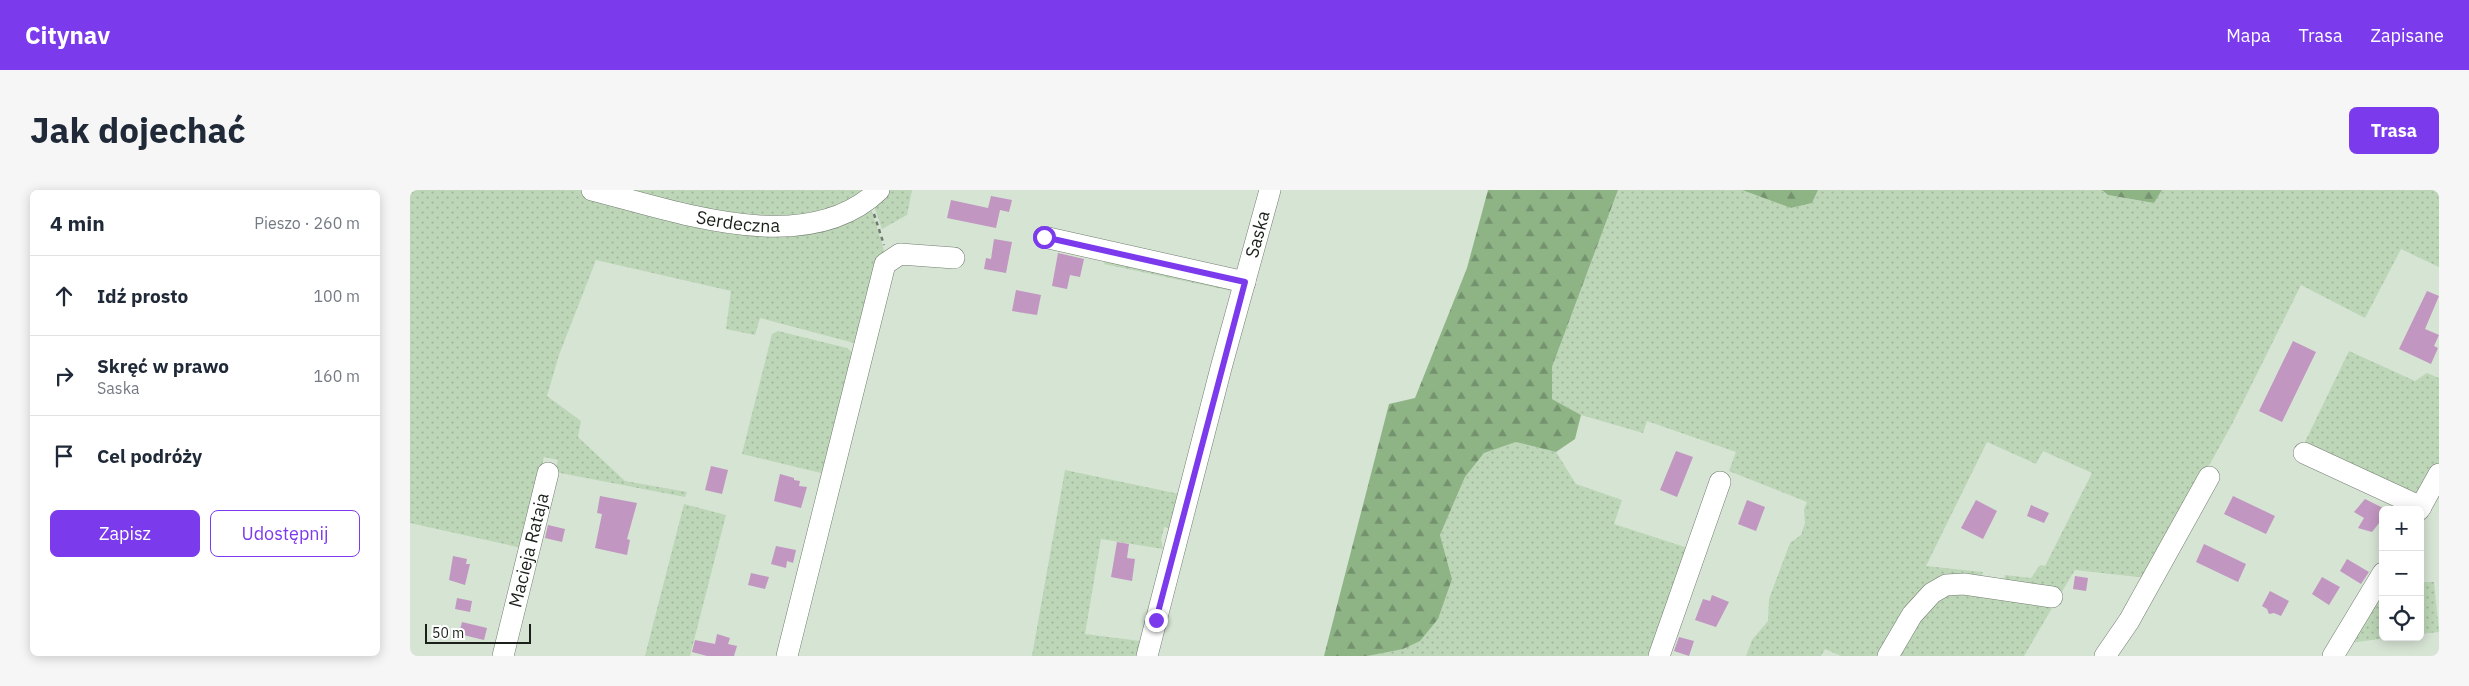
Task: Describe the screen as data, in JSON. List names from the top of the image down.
{
  "streets": {
    "street": ["Serdeczna", "Saska", "Macieja Rataja"]
  },
  "scale_bar": "50 m",
  "page": {
    "header": "Citynav",
    "nav": ["Mapa", "Trasa", "Zapisane"],
    "title": "Jak dojechać",
    "buttons": [
      "Trasa",
      ["Zapisz", "Udostępnij"]
    ],
    "heading": ["4 min", "Pieszo · 260 m"],
    "list": [
      ["Idź prosto", "100 m"],
      ["Skręć w prawo", "Saska", "160 m"],
      "Cel podróży"
    ],
    "map_buttons": ["+", "−"],
    "scale": "50 m"
  }
}
